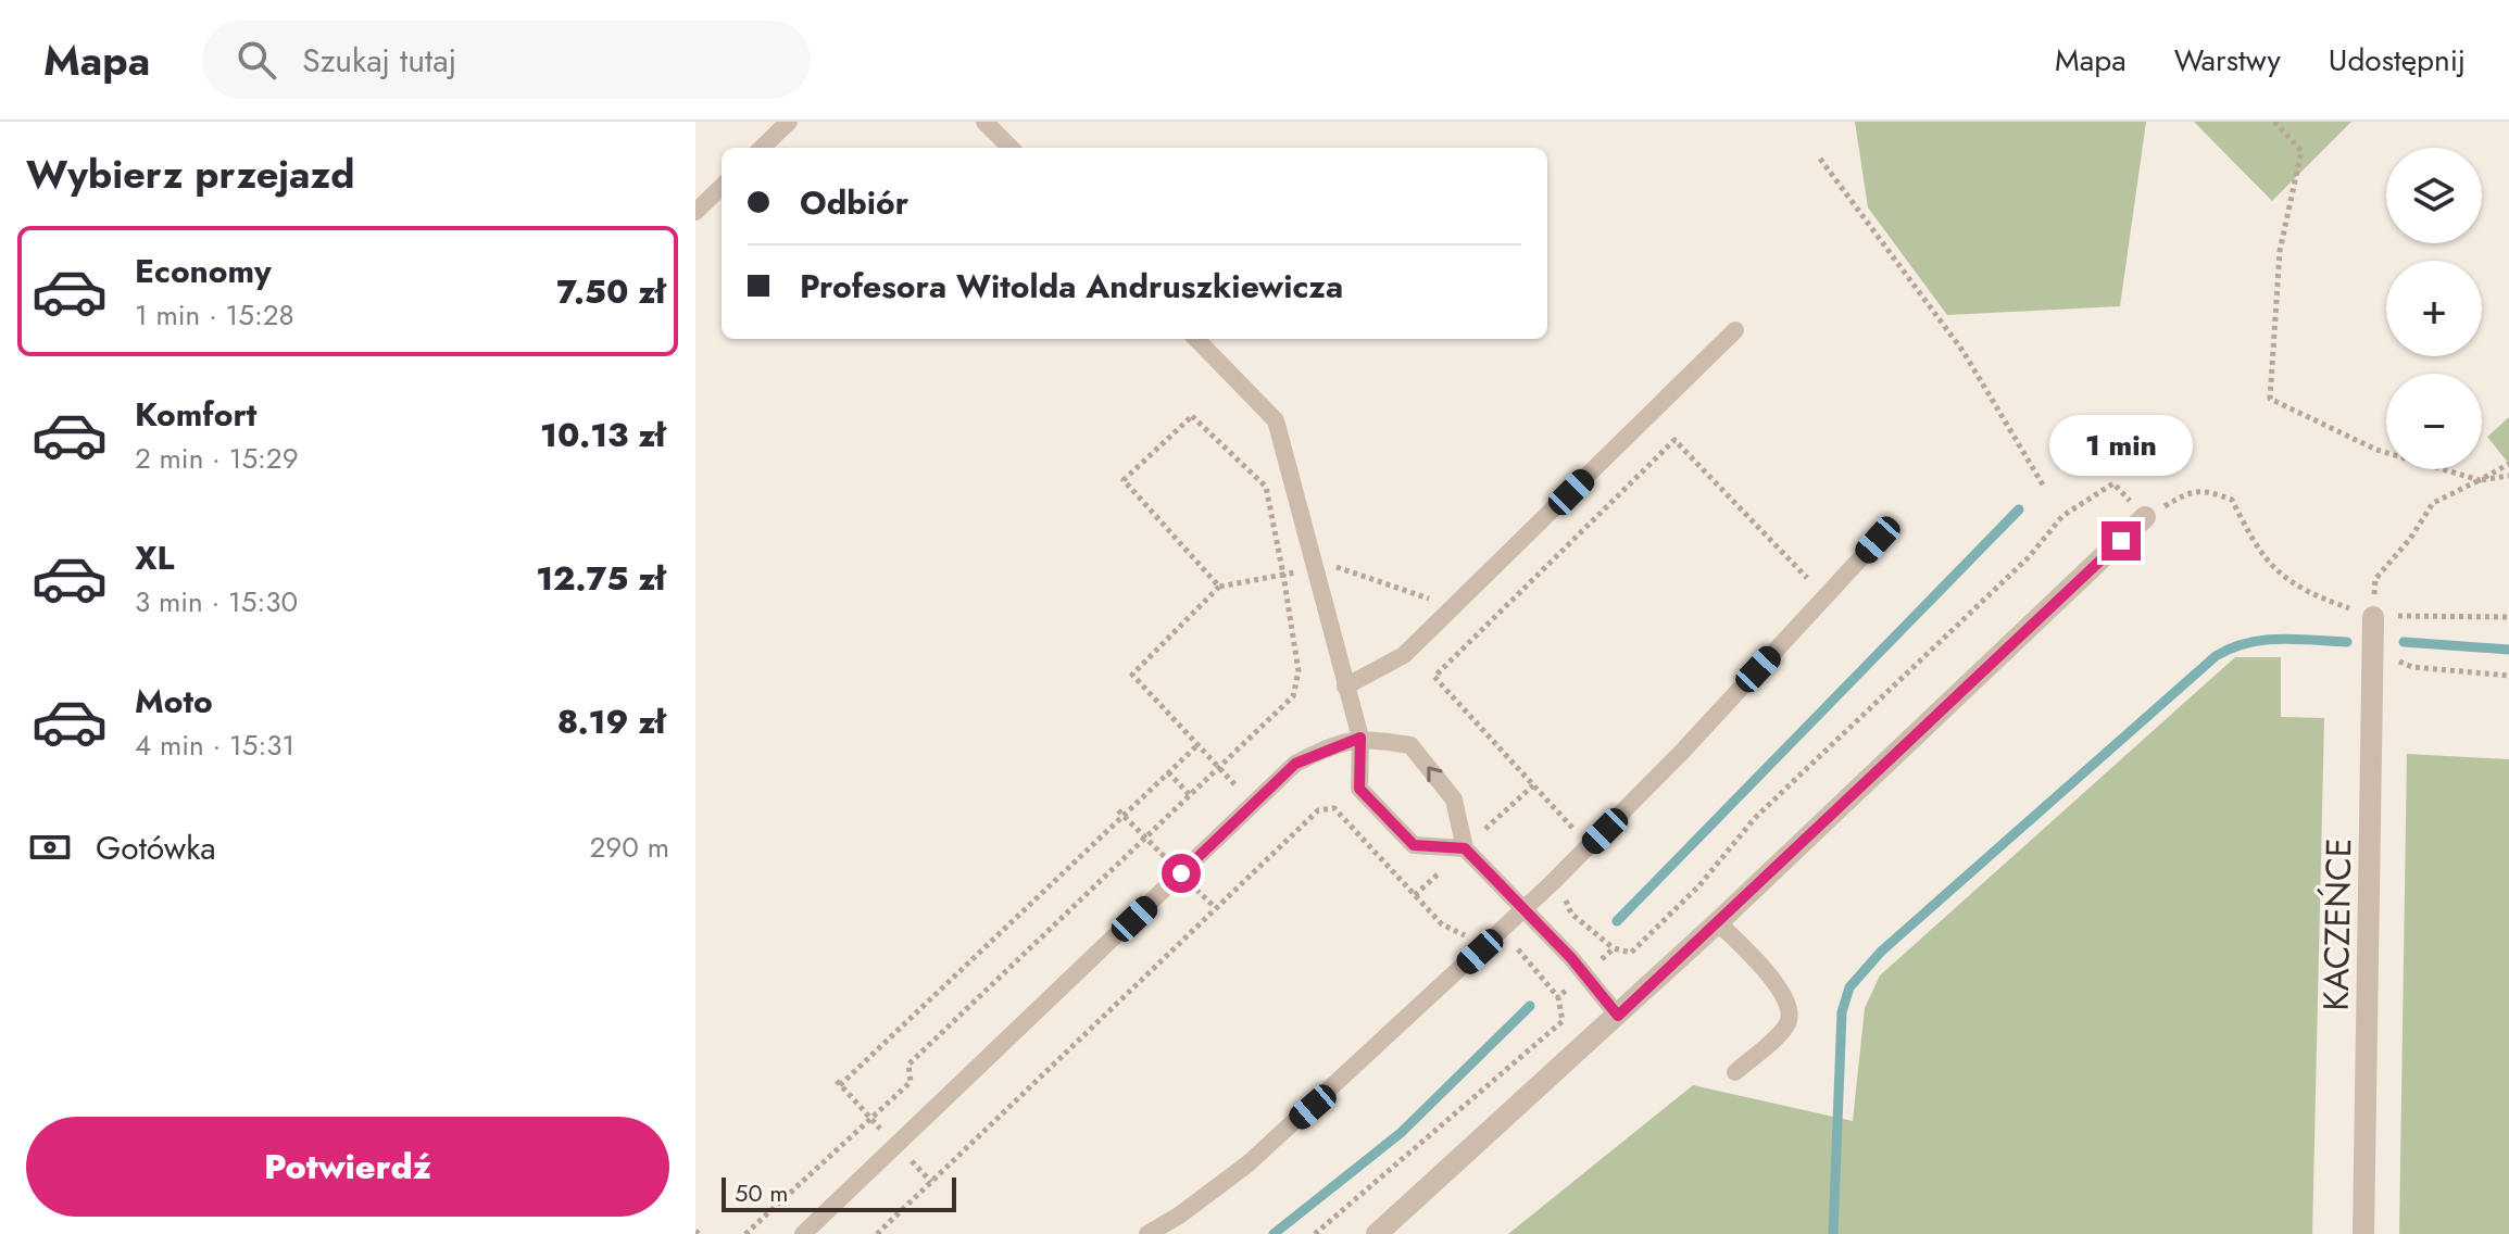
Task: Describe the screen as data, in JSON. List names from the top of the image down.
{
  "streets": {
    "street": ["KACZEŃCE"]
  },
  "scale_bar": "50 m",
  "page": {
    "header": "Mapa",
    "search": "Szukaj tutaj",
    "nav": ["Mapa", "Warstwy", "Udostępnij"],
    "heading": "Wybierz przejazd",
    "map_buttons": ["+", "−"],
    "banner": ["Odbiór", "Profesora Witolda Andruszkiewicza"],
    "list": [
      {
        "name": "Economy",
        "note": "1 min · 15:28",
        "value": "7.50 zł"
      },
      {
        "name": "Komfort",
        "note": "2 min · 15:29",
        "value": "10.13 zł"
      },
      {
        "name": "XL",
        "note": "3 min · 15:30",
        "value": "12.75 zł"
      },
      {
        "name": "Moto",
        "note": "4 min · 15:31",
        "value": "8.19 zł"
      }
    ],
    "bubble": "1 min",
    "pay": ["Gotówka", "290 m"],
    "buttons": "Potwierdź",
    "scale": "50 m"
  }
}
